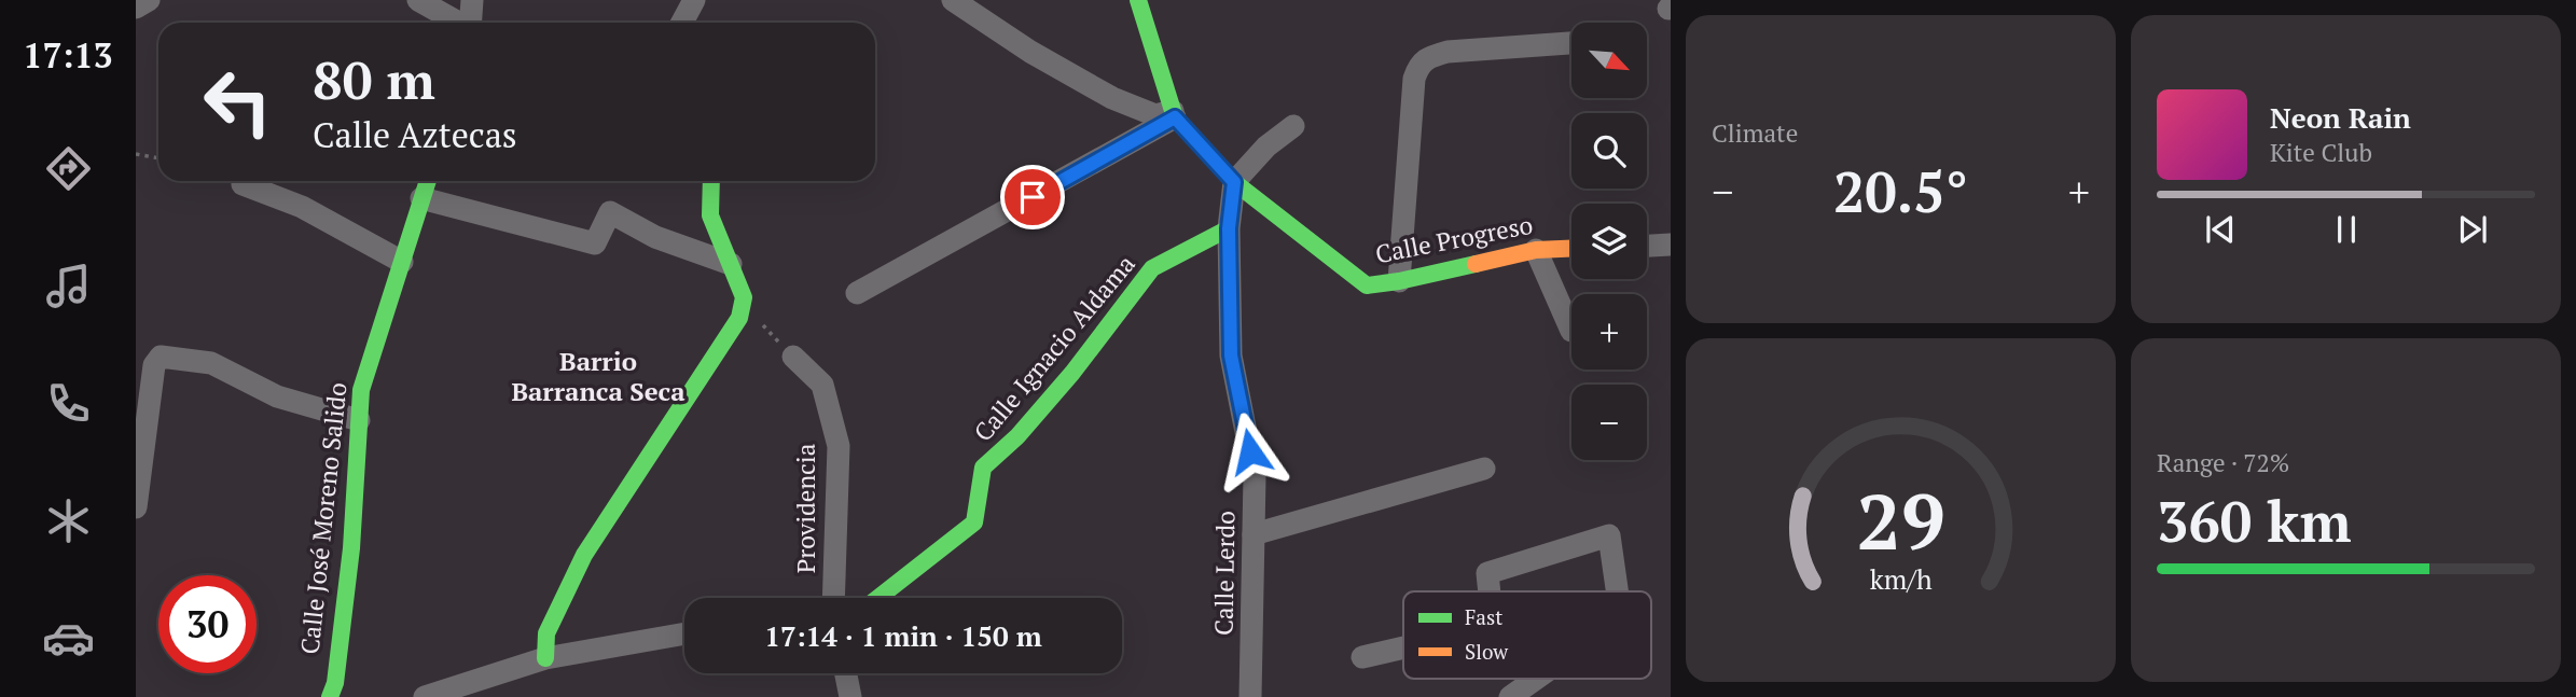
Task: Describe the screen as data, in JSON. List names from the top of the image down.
{
  "streets": {
    "street": [
      "Calle Progreso",
      "Calle Ignacio Aldama",
      "Providencia",
      "Calle José Moreno Salido",
      "Calle Lerdo"
    ]
  },
  "crossings": [
    ["Calle Progreso", "Calle Lerdo"],
    ["Calle Ignacio Aldama", "Calle Lerdo"]
  ],
  "districts": ["Barrio Barranca Seca"],
  "legend": ["Fast", "Slow"],
  "north": "bottom right",
  "page": {
    "tabs": "17:13",
    "tile": [
      "Climate",
      ["Range · 72%", "360 km"]
    ],
    "map_buttons": ["+", "−"],
    "turn": ["80 m", "Calle Aztecas"],
    "song": ["Neon Rain", "Kite Club"],
    "heat": ["−", "20.5°", "+"],
    "limit": "30",
    "trip": "17:14 · 1 min · 150 m",
    "gauge": ["29", "km/h"]
  }
}
